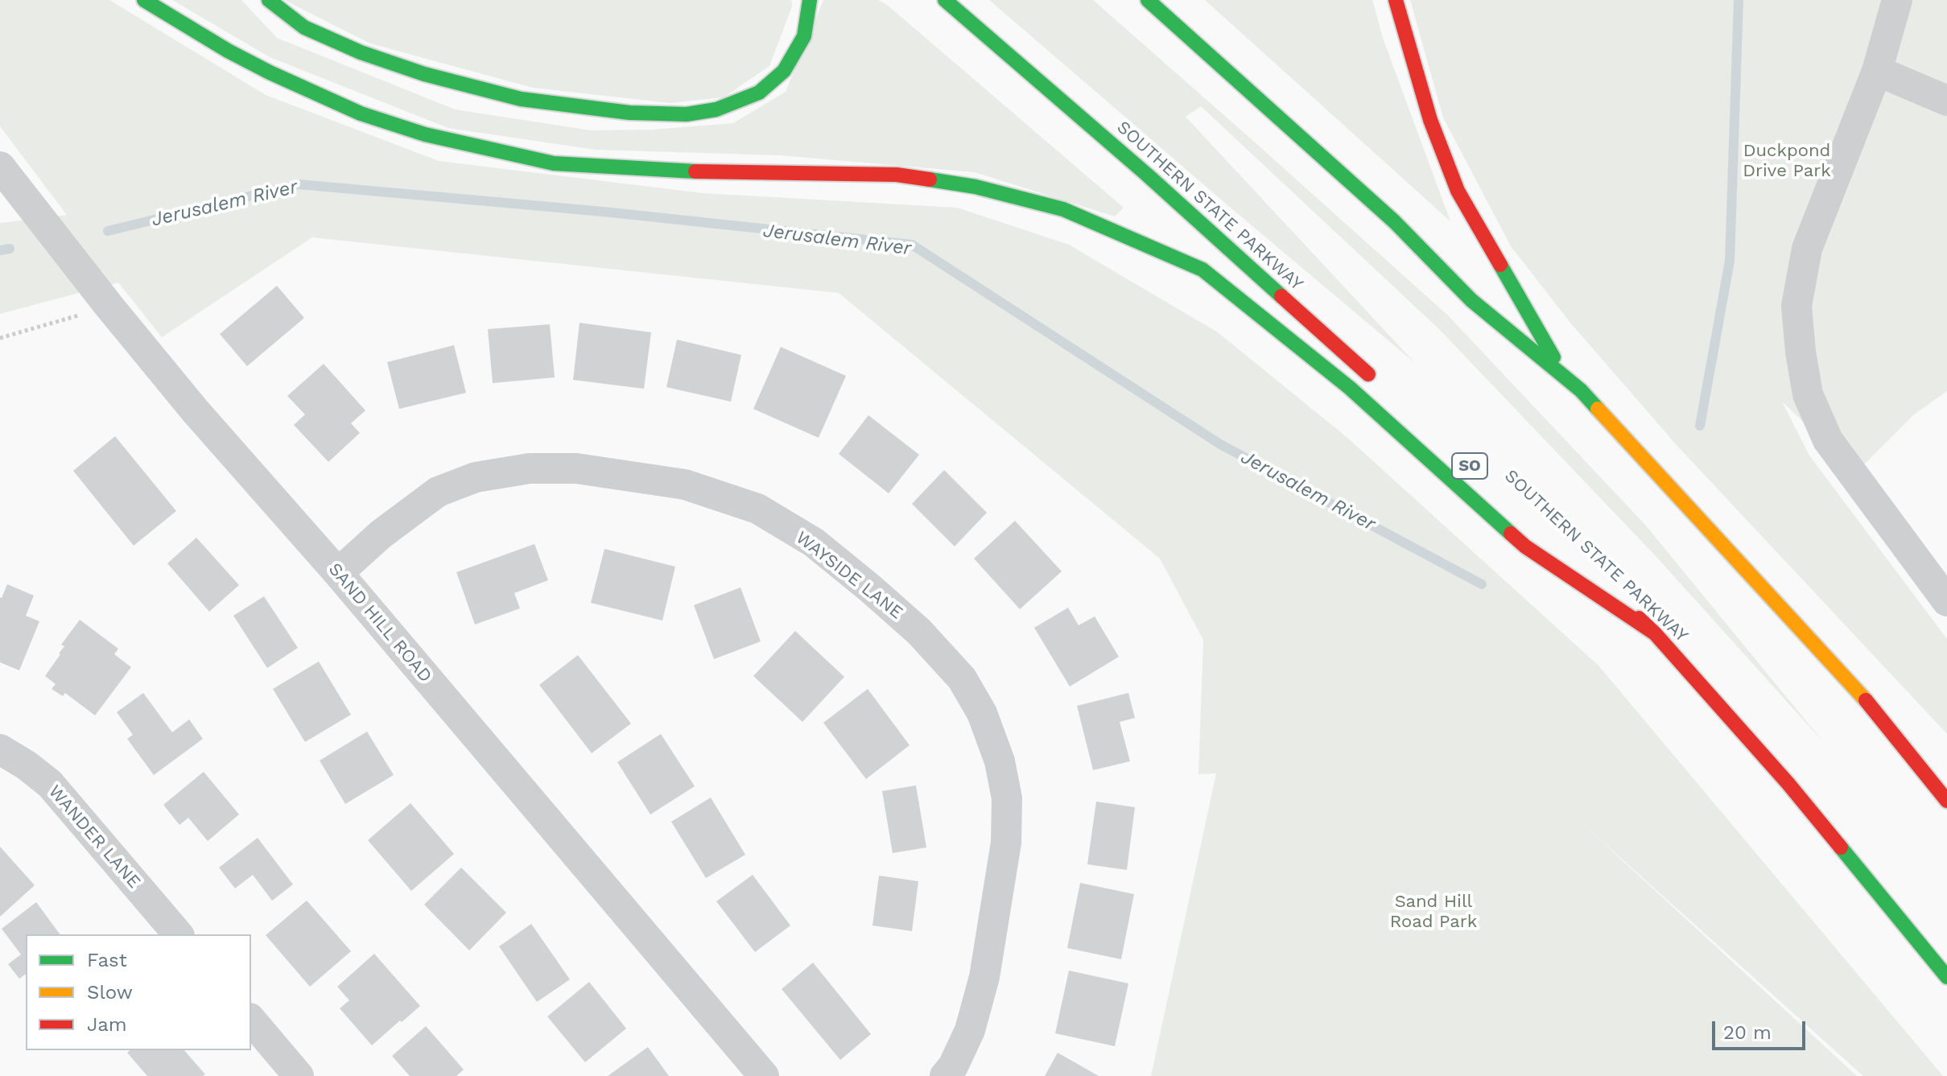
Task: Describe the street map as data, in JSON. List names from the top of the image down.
{
  "streets": {
    "highway": ["SOUTHERN STATE PARKWAY"],
    "street": ["WAYSIDE LANE", "SAND HILL ROAD", "WANDER LANE"]
  },
  "crossings": [
    ["WAYSIDE LANE", "SAND HILL ROAD"]
  ],
  "water": ["Jerusalem River"],
  "parks": ["Duckpond Drive Park", "Sand Hill Road Park"],
  "legend": ["Fast", "Slow", "Jam"],
  "scale_bar": "20 m"
}
